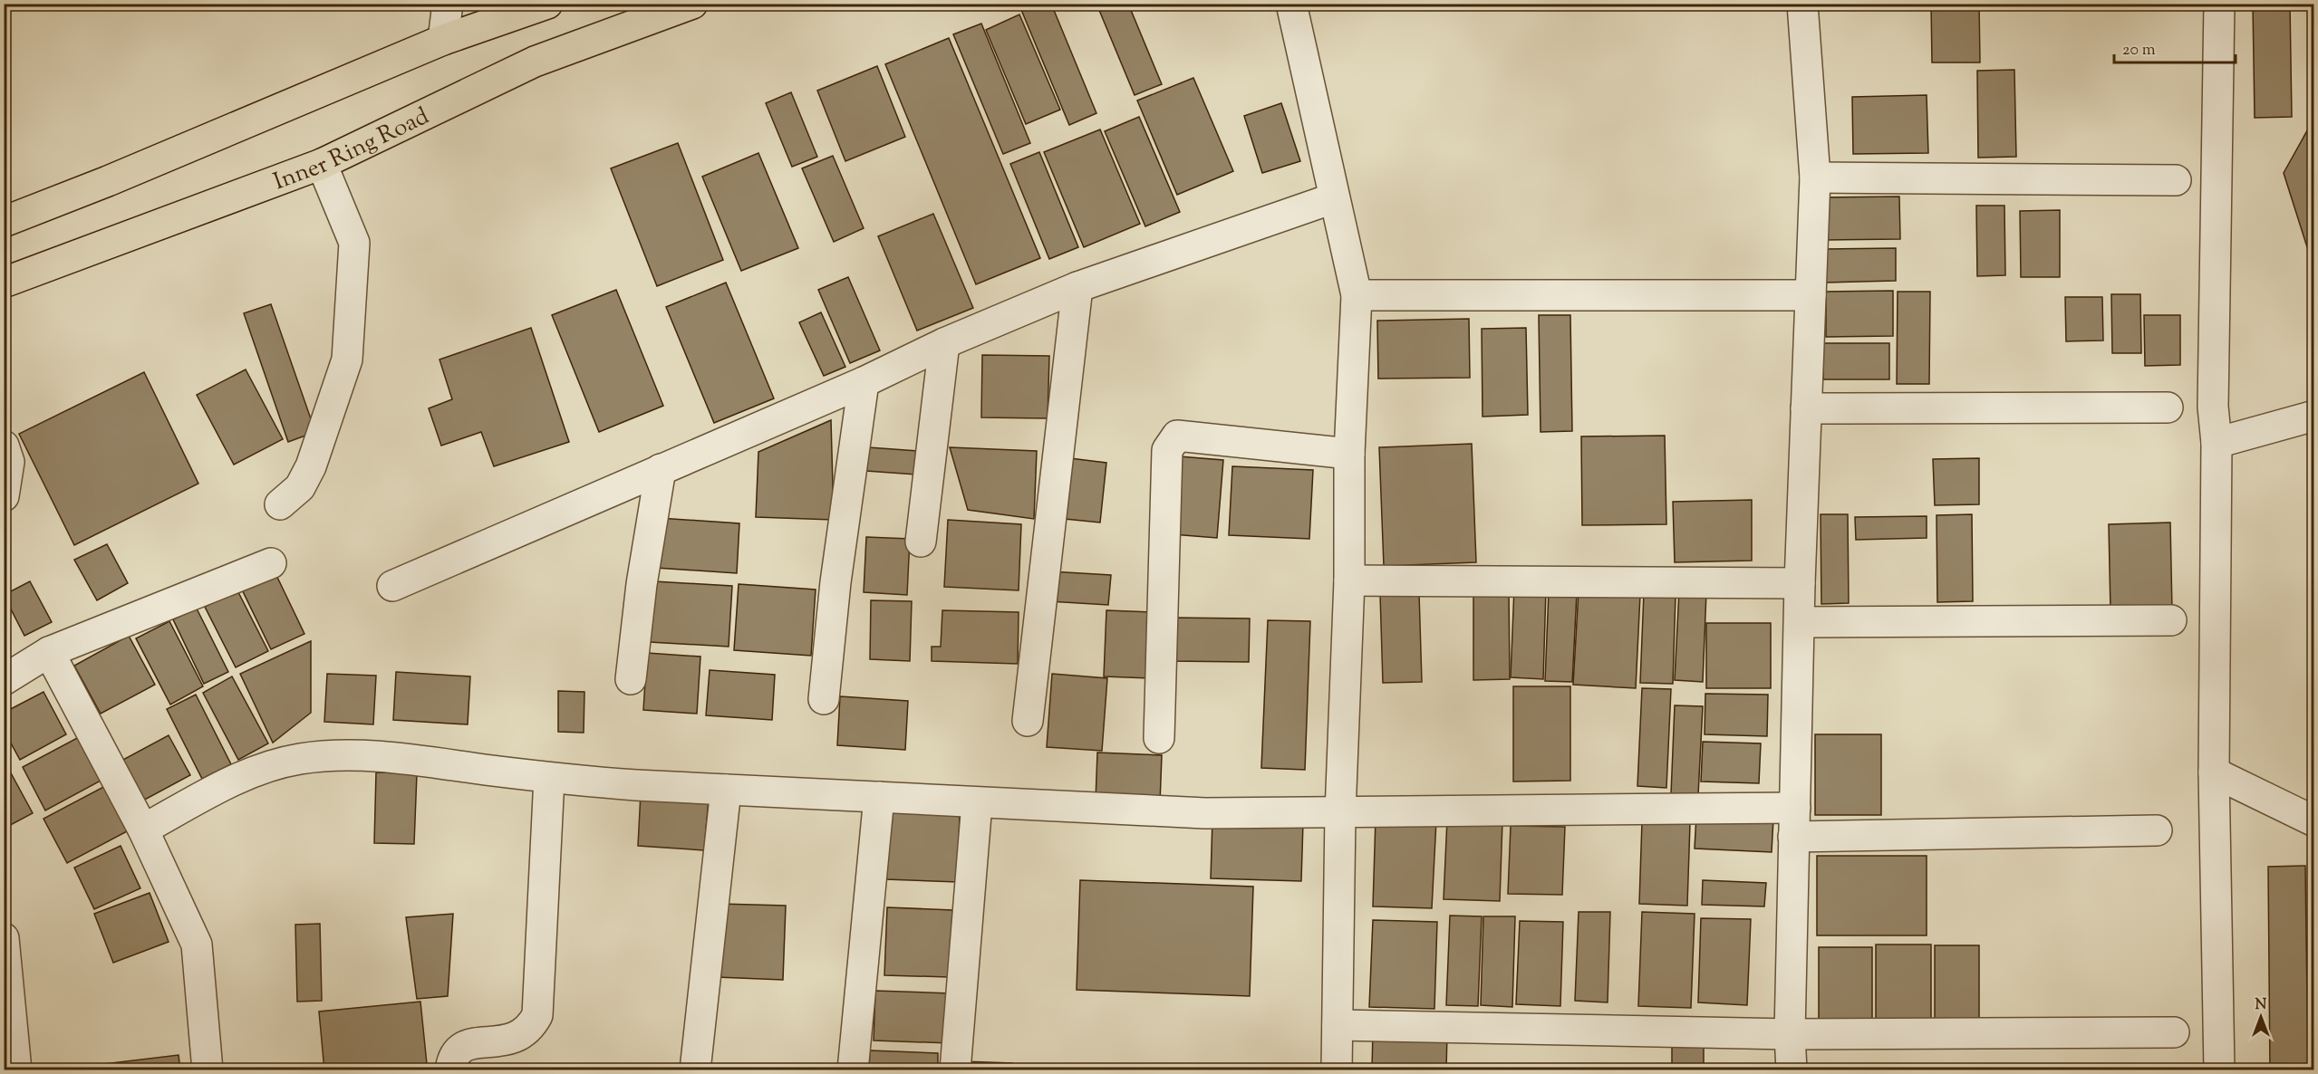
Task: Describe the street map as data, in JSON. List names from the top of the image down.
{
  "streets": {
    "highway": ["Inner Ring Road"]
  },
  "scale_bar": "20 m",
  "north": "top"
}
